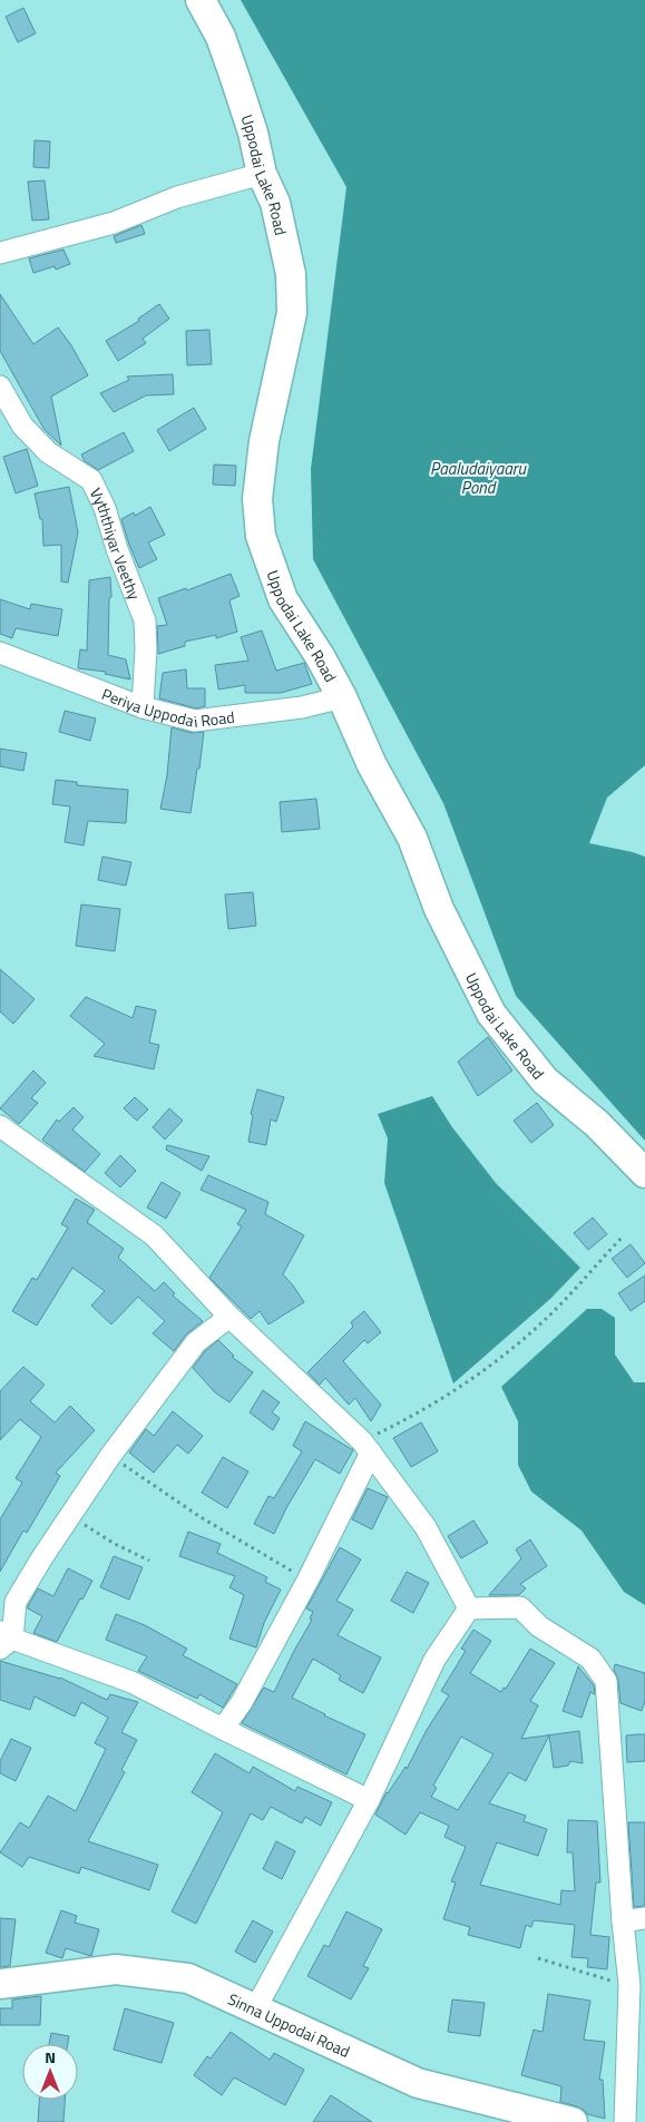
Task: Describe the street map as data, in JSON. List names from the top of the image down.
{
  "streets": {
    "street": [
      "Uppodai Lake Road",
      "Vyththiyar Veethy",
      "Periya Uppodai Road",
      "Sinna Uppodai Road"
    ]
  },
  "crossings": [
    ["Uppodai Lake Road", "Periya Uppodai Road"],
    ["Vyththiyar Veethy", "Periya Uppodai Road"]
  ],
  "water": ["Paaludaiyaaru Pond"],
  "north": "top"
}
